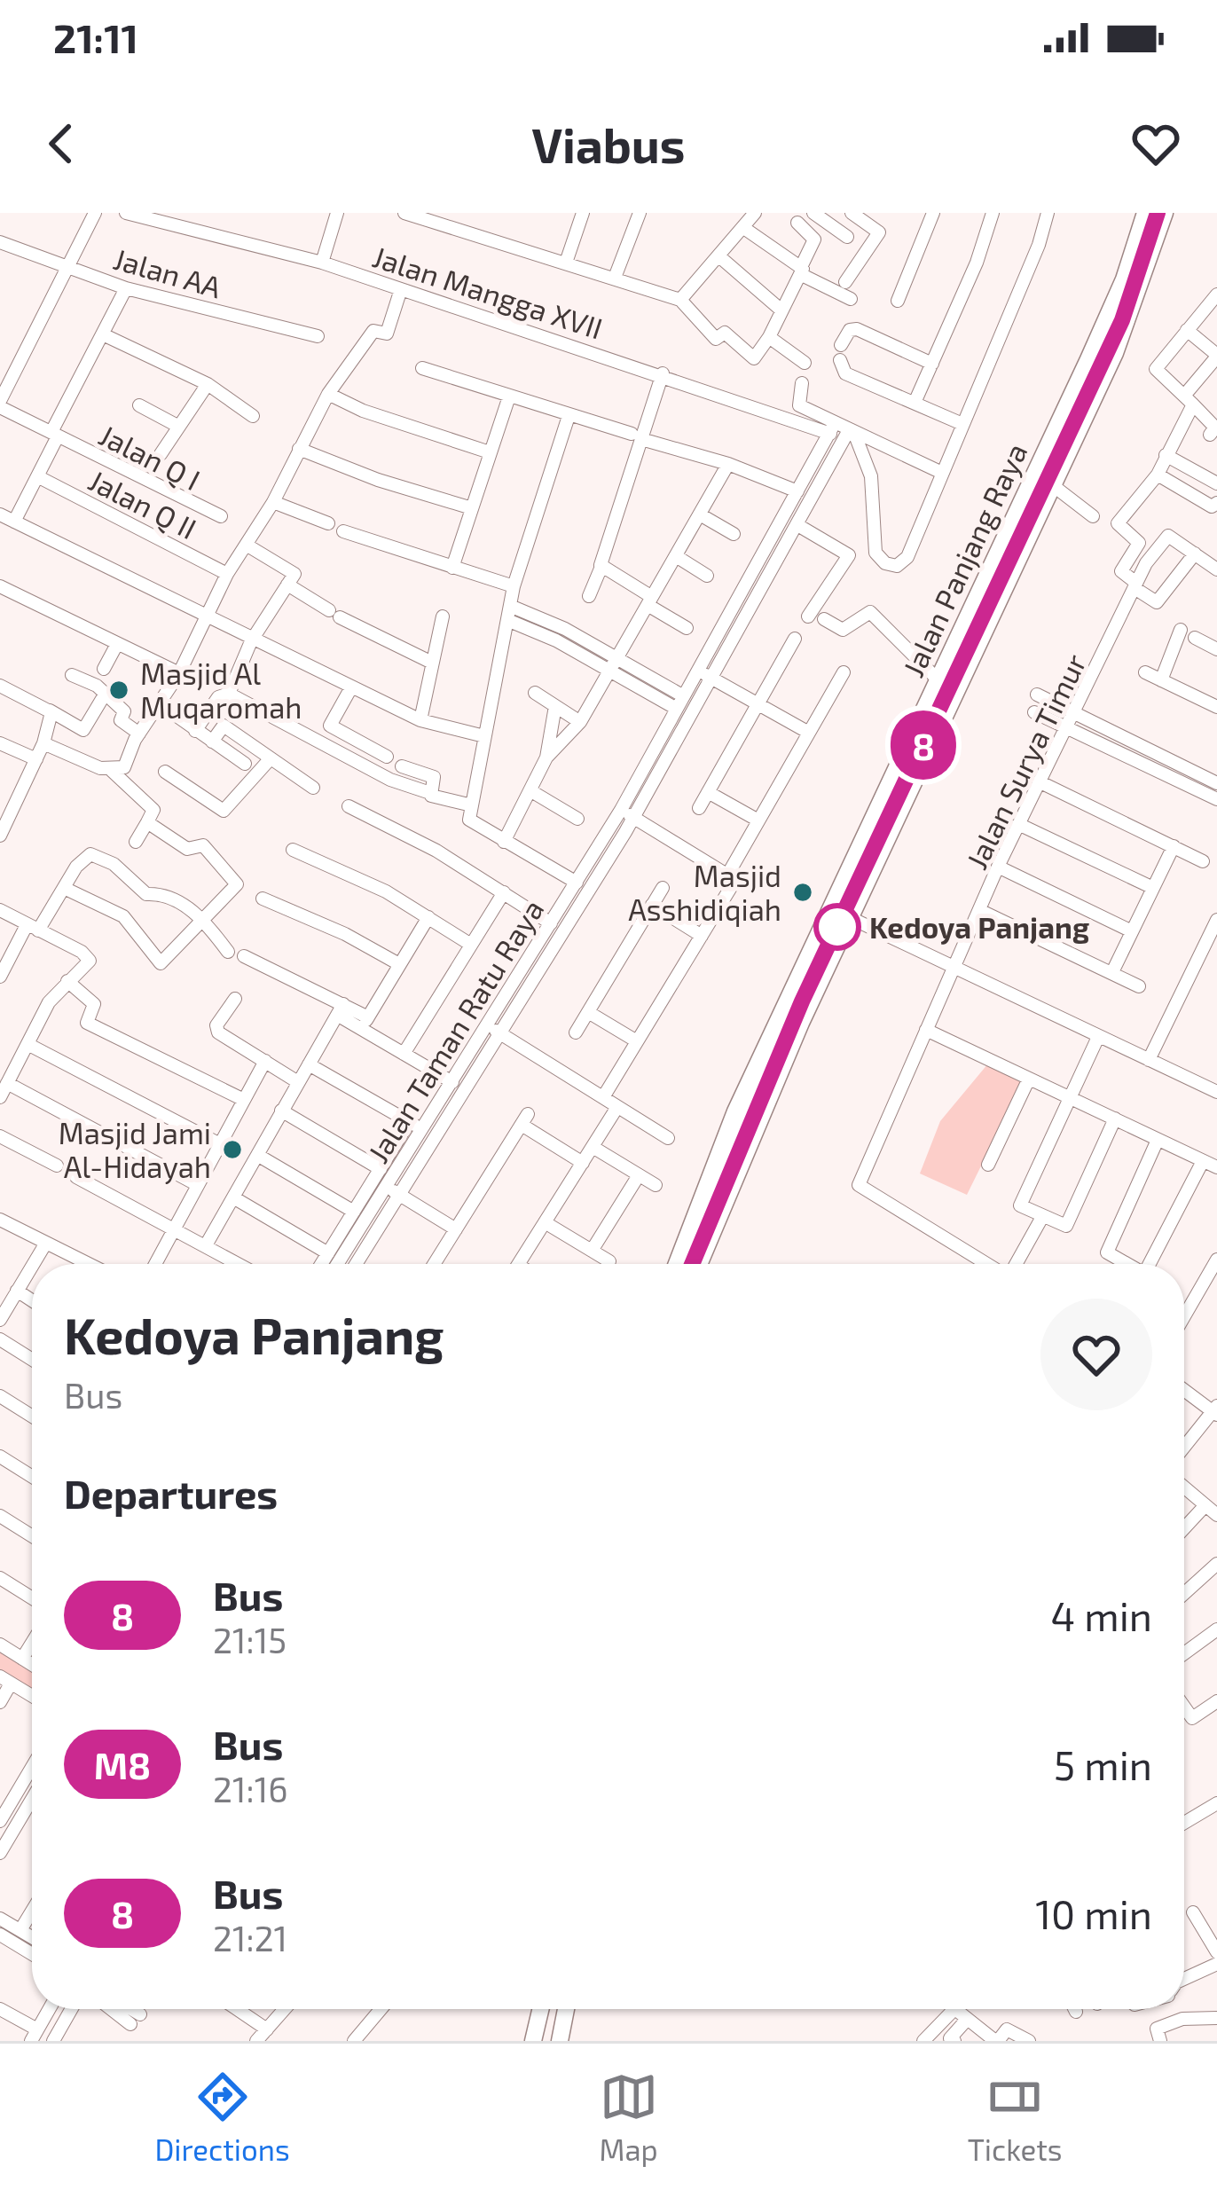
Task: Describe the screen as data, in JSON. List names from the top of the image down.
{
  "streets": {
    "main road": ["Jalan Panjang Raya"],
    "street": [
      "Jalan AA",
      "Jalan Mangga XVII",
      "Jalan Q I",
      "Jalan Q II",
      "Jalan Surya Timur",
      "Jalan Taman Ratu Raya"
    ]
  },
  "crossings": [
    ["Jalan Mangga XVII", "Jalan Taman Ratu Raya"]
  ],
  "places": [
    "Masjid Al Muqaromah",
    "Masjid Asshidiqiah",
    "Kedoya Panjang",
    "Masjid Jami Al-Hidayah"
  ],
  "lines": ["bus line 8"],
  "page": {
    "status": "21:11",
    "header": "Viabus",
    "on_map": "8",
    "heading": [
      ["Kedoya Panjang", "Bus"],
      "Departures"
    ],
    "list": [
      {
        "mark": "8",
        "name": "Bus",
        "note": "21:15",
        "value": "4 min"
      },
      {
        "mark": "M8",
        "name": "Bus",
        "note": "21:16",
        "value": "5 min"
      },
      {
        "mark": "8",
        "name": "Bus",
        "note": "21:21",
        "value": "10 min"
      }
    ],
    "tabs": ["Directions", "Map", "Tickets"]
  }
}
